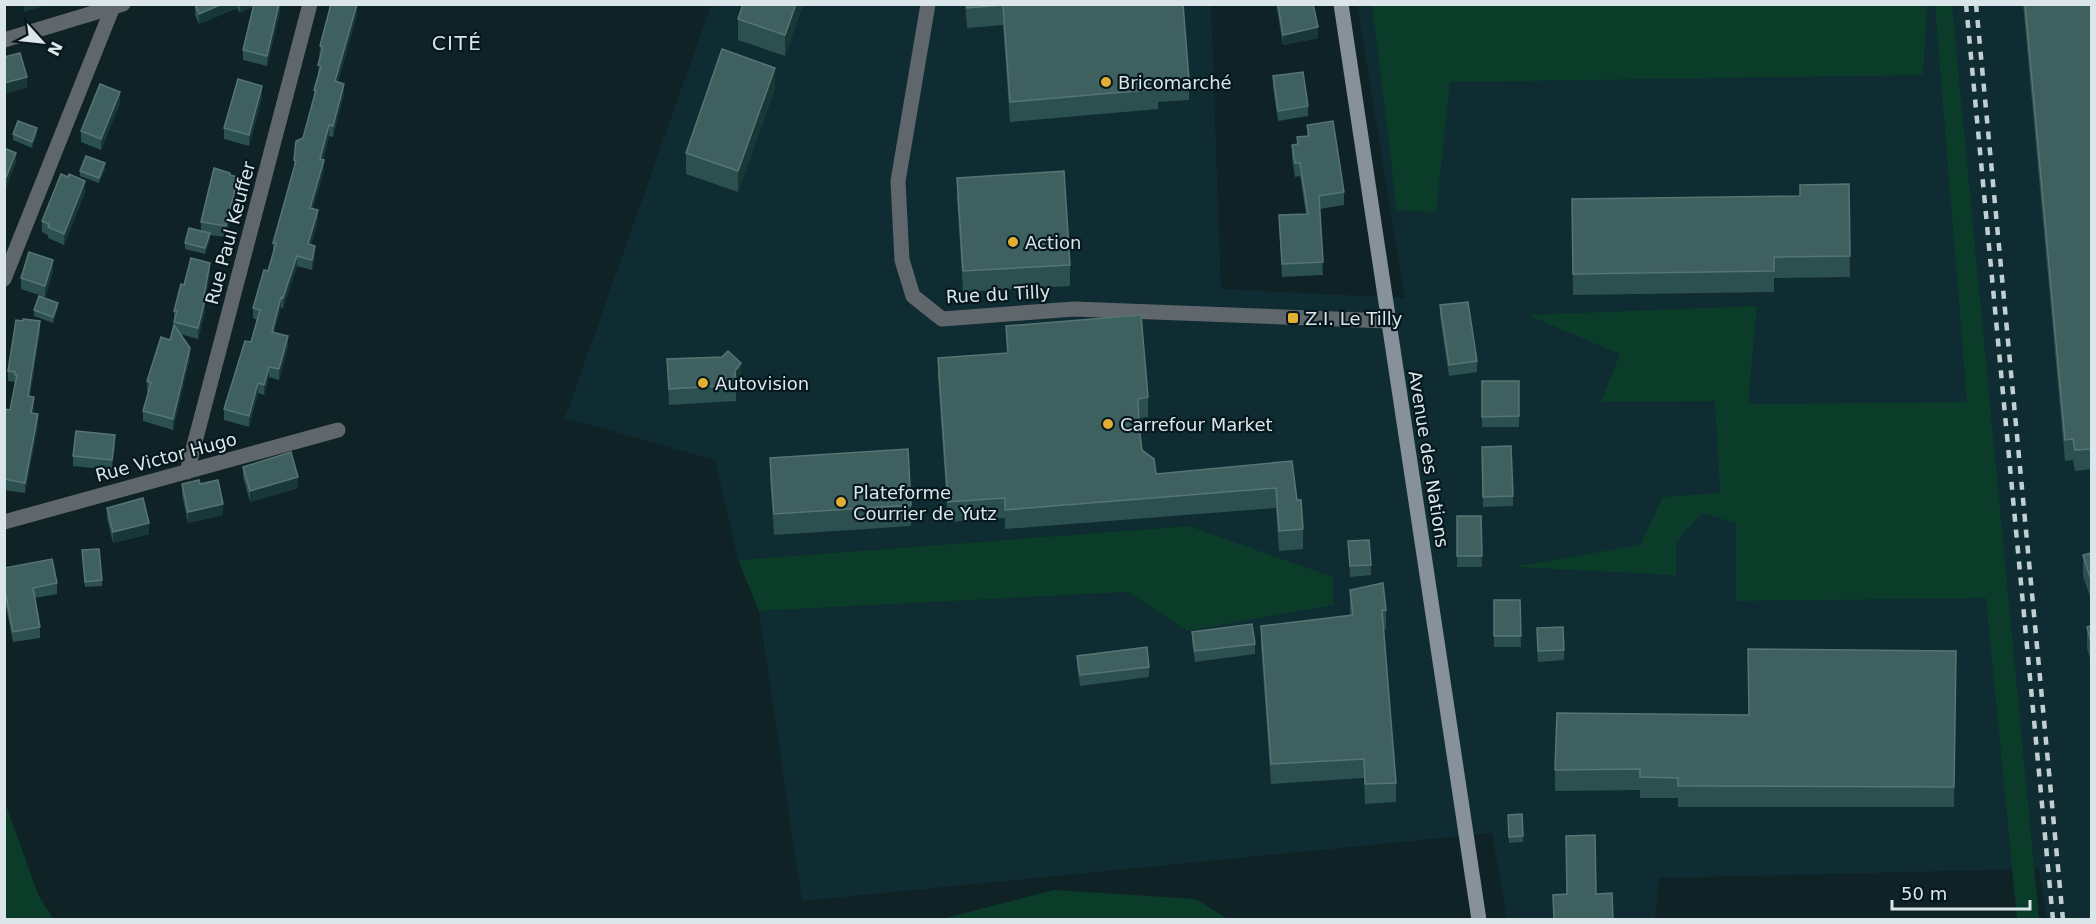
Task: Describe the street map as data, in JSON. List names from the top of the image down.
{
  "streets": {
    "main road": ["Avenue des Nations"],
    "street": ["Rue Paul Keuffer", "Rue du Tilly", "Rue Victor Hugo"]
  },
  "crossings": [
    ["Rue Paul Keuffer", "Rue Victor Hugo"],
    ["Rue du Tilly", "Avenue des Nations"]
  ],
  "districts": ["CITÉ"],
  "places": {
    "other": [
      "Bricomarché",
      "Action",
      "Autovision",
      "Carrefour Market",
      "Plateforme Courrier de Yutz"
    ],
    "transit": ["Z.I. Le Tilly"]
  },
  "scale_bar": "50 m",
  "north": "bottom right"
}
